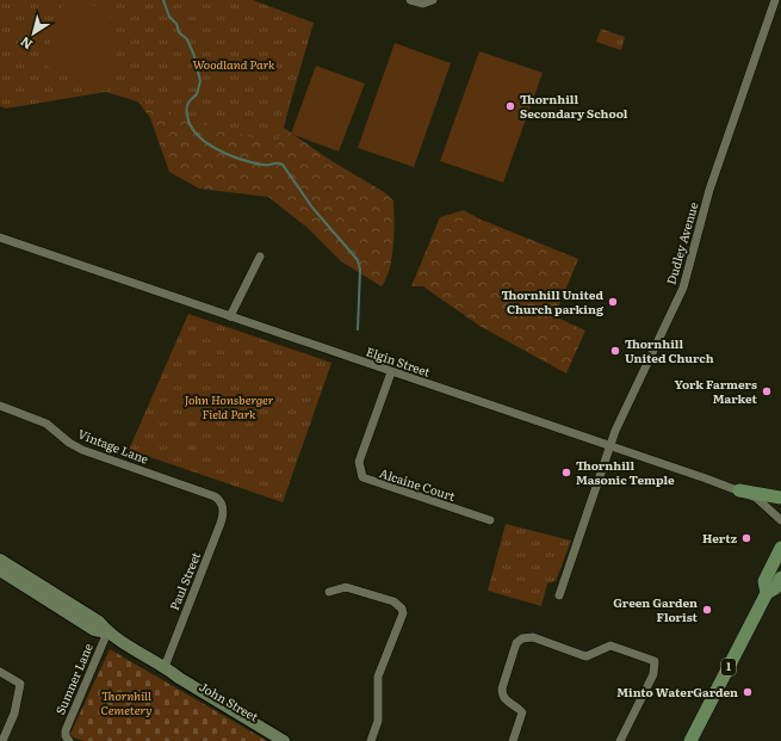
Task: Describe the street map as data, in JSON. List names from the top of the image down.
{
  "streets": {
    "main road": ["1", "John Street"],
    "street": [
      "Dudley Avenue",
      "Elgin Street",
      "Vintage Lane",
      "Alcaine Court",
      "Paul Street",
      "Sumner Lane"
    ]
  },
  "crossings": [
    ["Dudley Avenue", "Elgin Street"],
    ["Elgin Street", "Alcaine Court"],
    ["Vintage Lane", "Paul Street"],
    ["Paul Street", "John Street"],
    ["Sumner Lane", "John Street"]
  ],
  "parks": ["Woodland Park", "John Honsberger Field Park", "Thornhill Cemetery"],
  "places": [
    "Thornhill Secondary School",
    "Thornhill United Church parking",
    "Thornhill United Church",
    "York Farmers Market",
    "Thornhill Masonic Temple",
    "Hertz",
    "Green Garden Florist",
    "Minto WaterGarden"
  ],
  "north": "bottom left"
}
